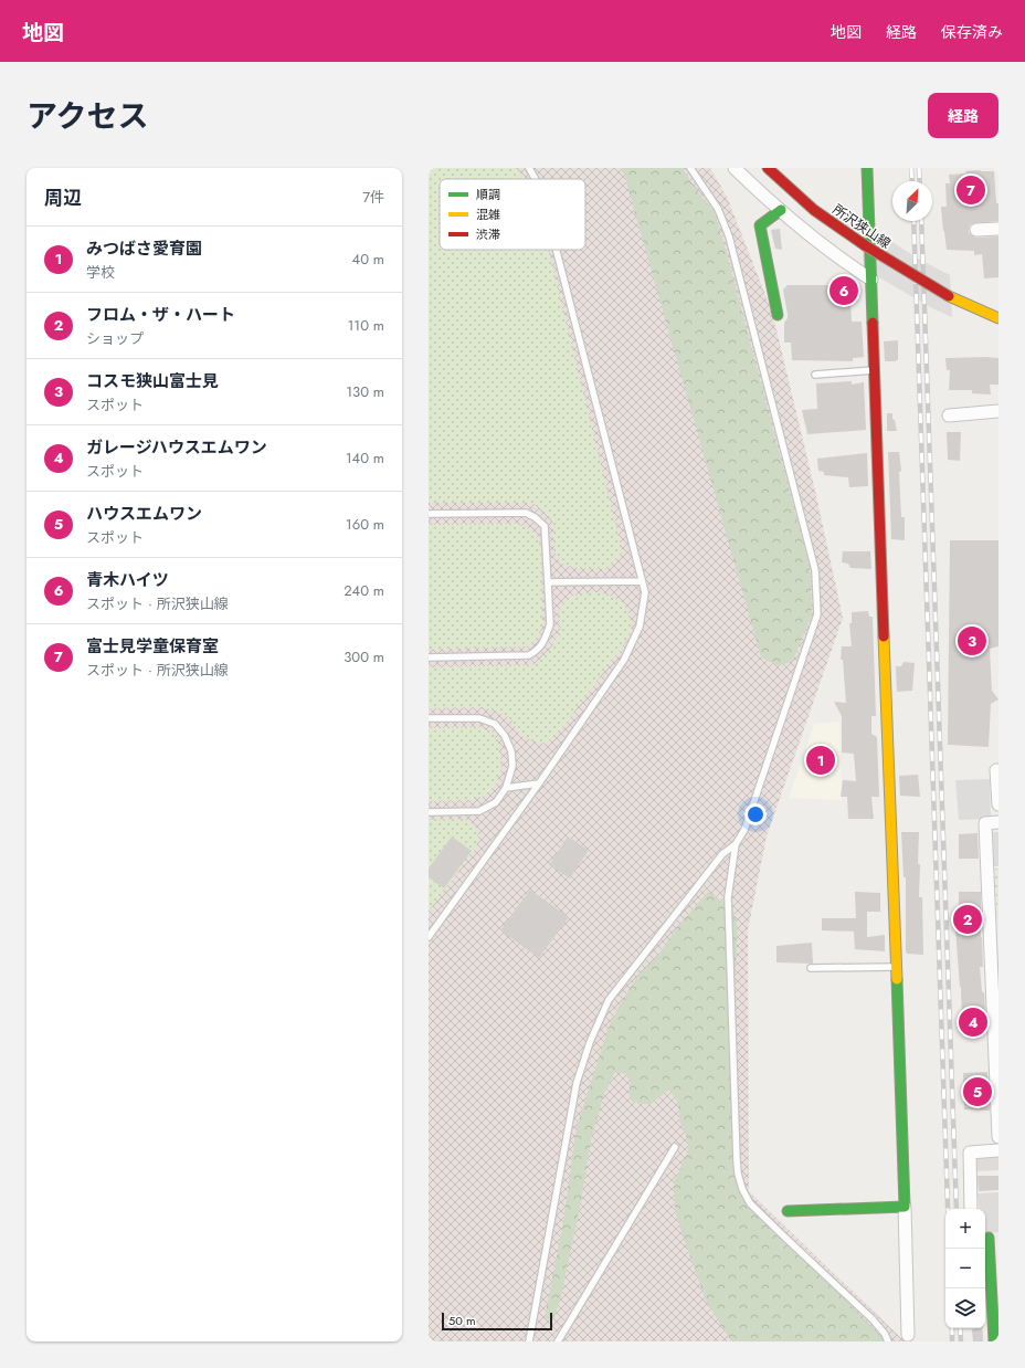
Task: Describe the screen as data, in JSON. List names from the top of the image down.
{
  "streets": {
    "street": ["所沢狭山線"]
  },
  "legend": ["順調", "混雑", "渋滞"],
  "scale_bar": "50 m",
  "north": "top right",
  "page": {
    "header": "地図",
    "nav": ["地図", "経路", "保存済み"],
    "title": "アクセス",
    "buttons": "経路",
    "heading": ["周辺", "7件"],
    "pins": [
      "7",
      "6",
      "3",
      "1",
      "2",
      "4",
      "5"
    ],
    "list": [
      {
        "mark": "1",
        "name": "みつばさ愛育園",
        "note": "学校",
        "value": "40 m"
      },
      {
        "mark": "2",
        "name": "フロム・ザ・ハート",
        "note": "ショップ",
        "value": "110 m"
      },
      {
        "mark": "3",
        "name": "コスモ狭山富士見",
        "note": "スポット",
        "value": "130 m"
      },
      {
        "mark": "4",
        "name": "ガレージハウスエムワン",
        "note": "スポット",
        "value": "140 m"
      },
      {
        "mark": "5",
        "name": "ハウスエムワン",
        "note": "スポット",
        "value": "160 m"
      },
      {
        "mark": "6",
        "name": "青木ハイツ",
        "note": "スポット · 所沢狭山線",
        "value": "240 m"
      },
      {
        "mark": "7",
        "name": "富士見学童保育室",
        "note": "スポット · 所沢狭山線",
        "value": "300 m"
      }
    ],
    "map_buttons": ["+", "−"],
    "scale": "50 m"
  }
}
